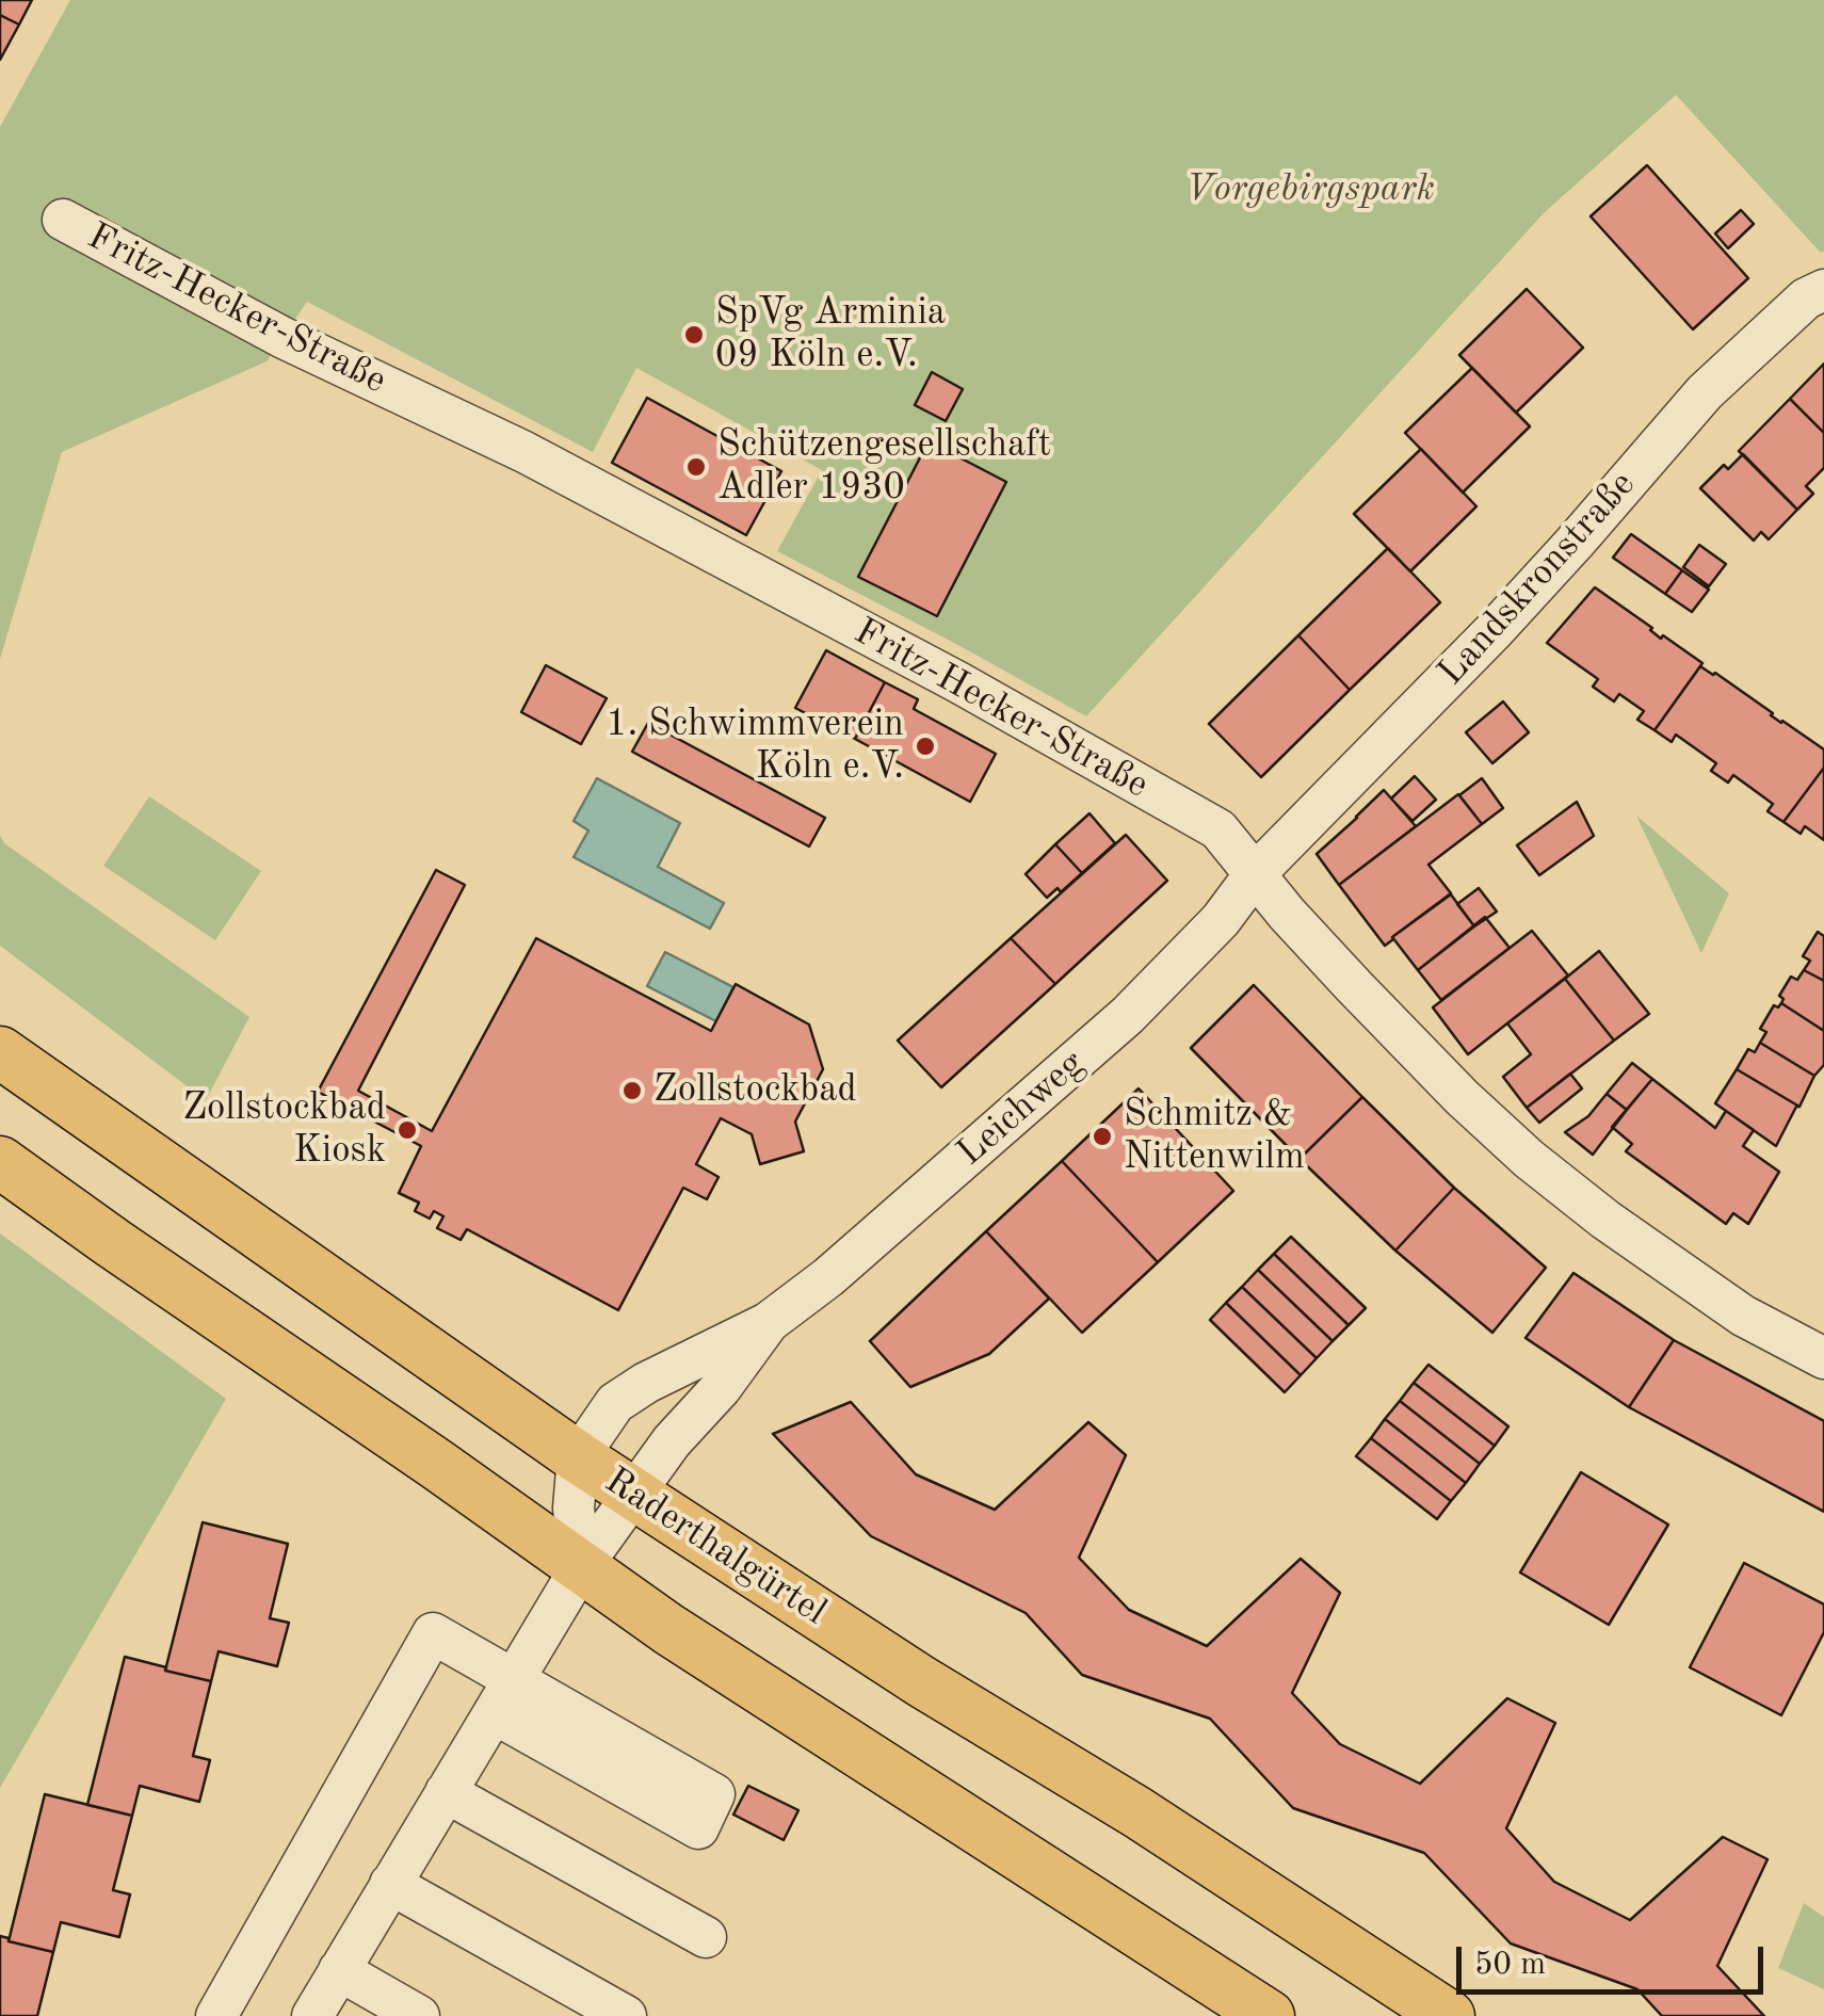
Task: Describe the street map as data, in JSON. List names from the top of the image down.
{
  "streets": {
    "main road": ["Raderthalgürtel"],
    "street": ["Fritz-Hecker-Straße", "Landskronstraße", "Leichweg"]
  },
  "crossings": [
    ["Fritz-Hecker-Straße", "Landskronstraße"],
    ["Fritz-Hecker-Straße", "Leichweg"],
    ["Landskronstraße", "Leichweg"],
    ["Leichweg", "Raderthalgürtel"]
  ],
  "parks": ["Vorgebirgspark"],
  "places": [
    "SpVg Arminia 09 Köln e.V.",
    "Schützengesellschaft Adler 1930",
    "1. Schwimmverein Köln e.V.",
    "Zollstockbad",
    "Zollstockbad Kiosk",
    "Schmitz & Nittenwilm"
  ],
  "scale_bar": "50 m"
}
